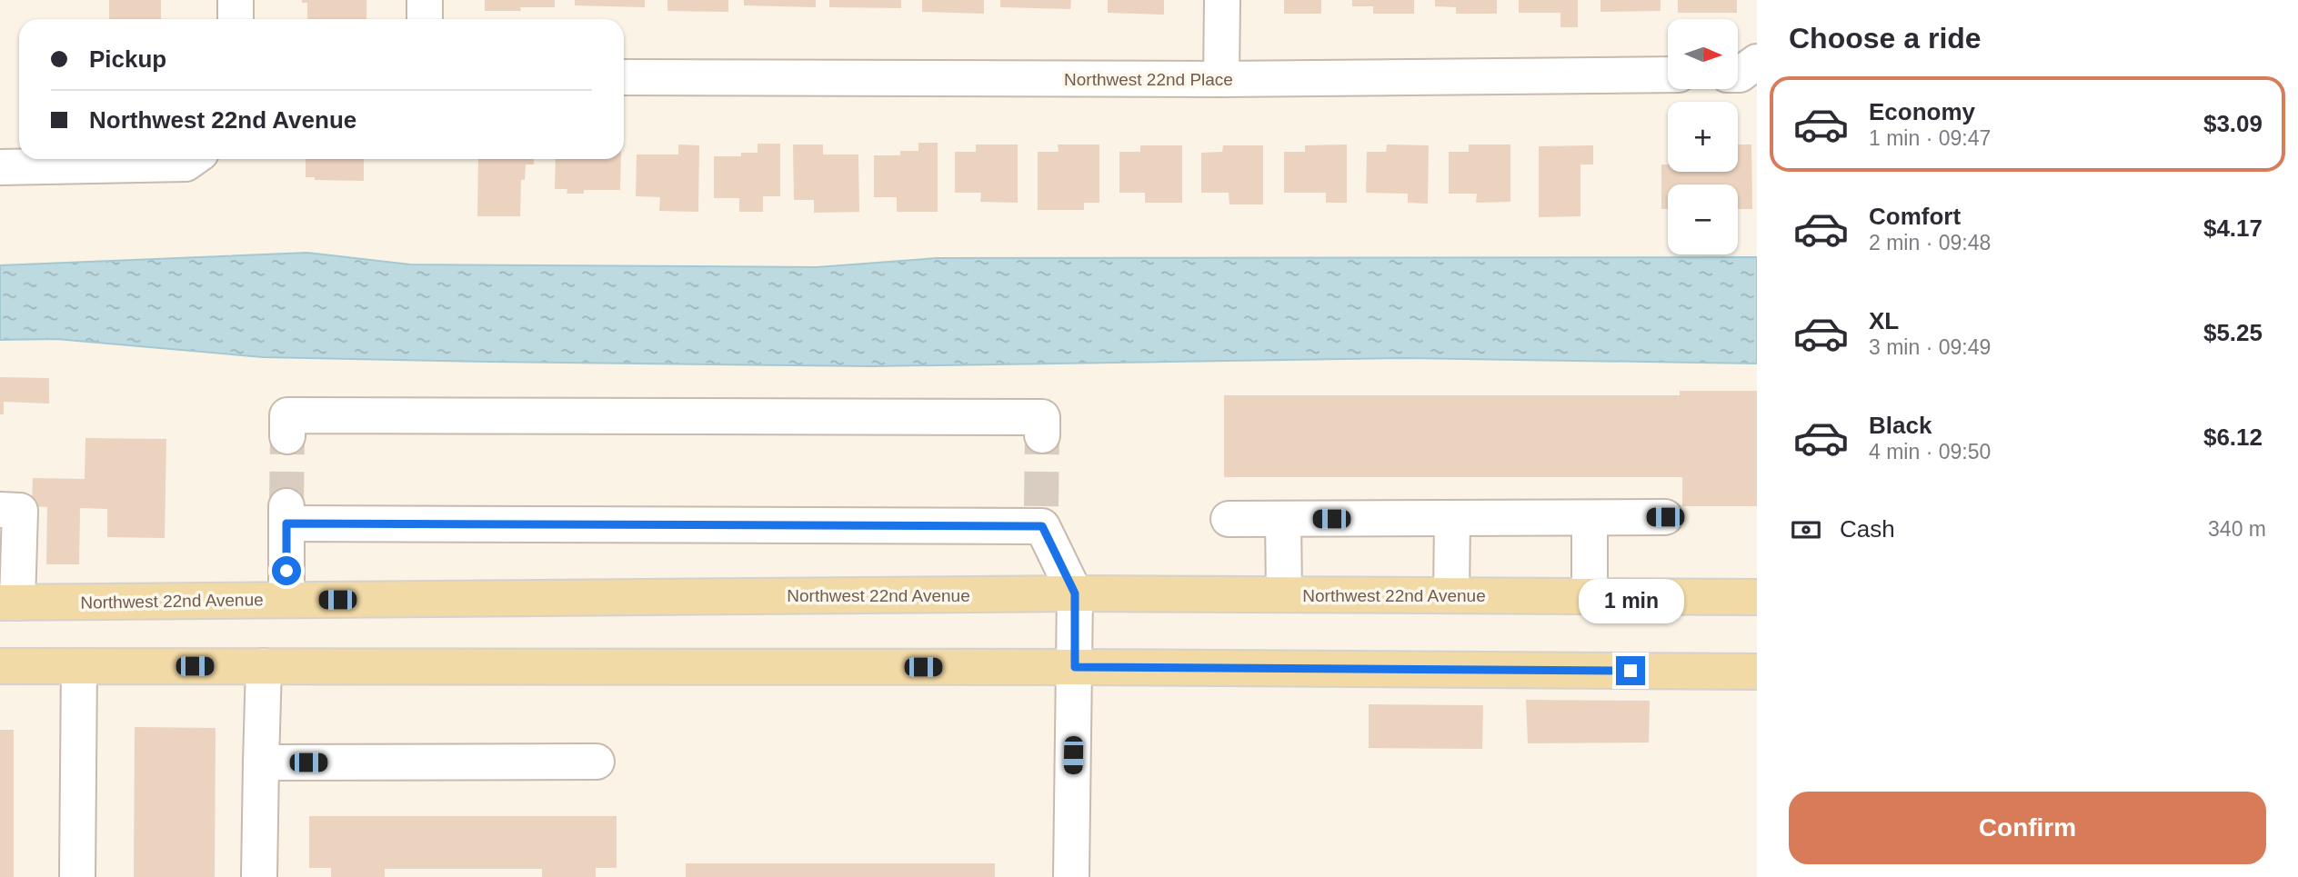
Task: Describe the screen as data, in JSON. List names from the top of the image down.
{
  "streets": {
    "main road": ["Northwest 22nd Avenue"],
    "street": ["Northwest 22nd Place"]
  },
  "north": "right",
  "page": {
    "heading": "Choose a ride",
    "map_buttons": ["+", "−"],
    "banner": ["Pickup", "Northwest 22nd Avenue"],
    "list": [
      {
        "name": "Economy",
        "note": "1 min · 09:47",
        "value": "$3.09"
      },
      {
        "name": "Comfort",
        "note": "2 min · 09:48",
        "value": "$4.17"
      },
      {
        "name": "XL",
        "note": "3 min · 09:49",
        "value": "$5.25"
      },
      {
        "name": "Black",
        "note": "4 min · 09:50",
        "value": "$6.12"
      }
    ],
    "pay": ["Cash", "340 m"],
    "bubble": "1 min",
    "buttons": "Confirm"
  }
}
